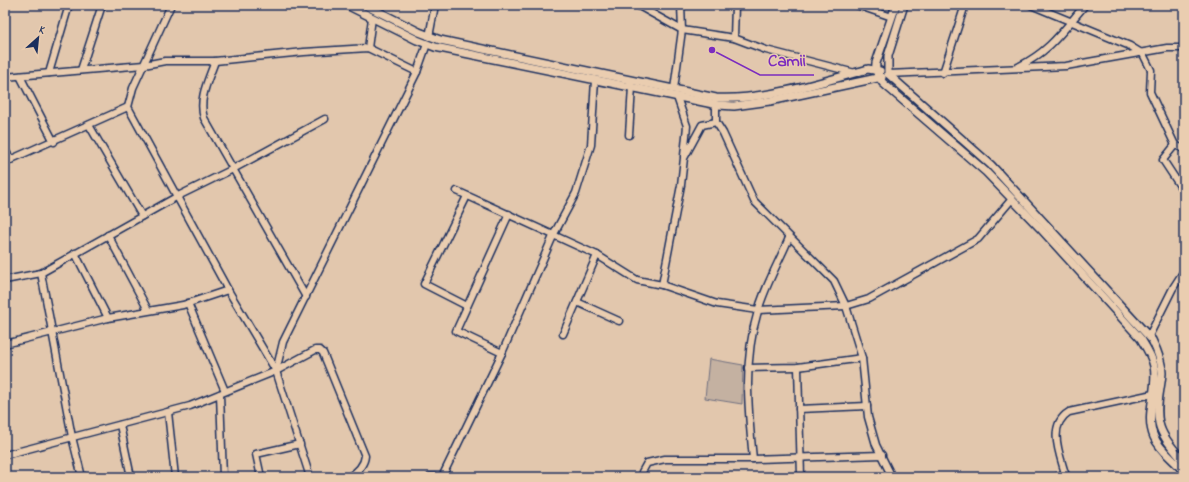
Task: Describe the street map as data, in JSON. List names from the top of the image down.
{
  "places": ["Camii"],
  "north": "top right"
}
